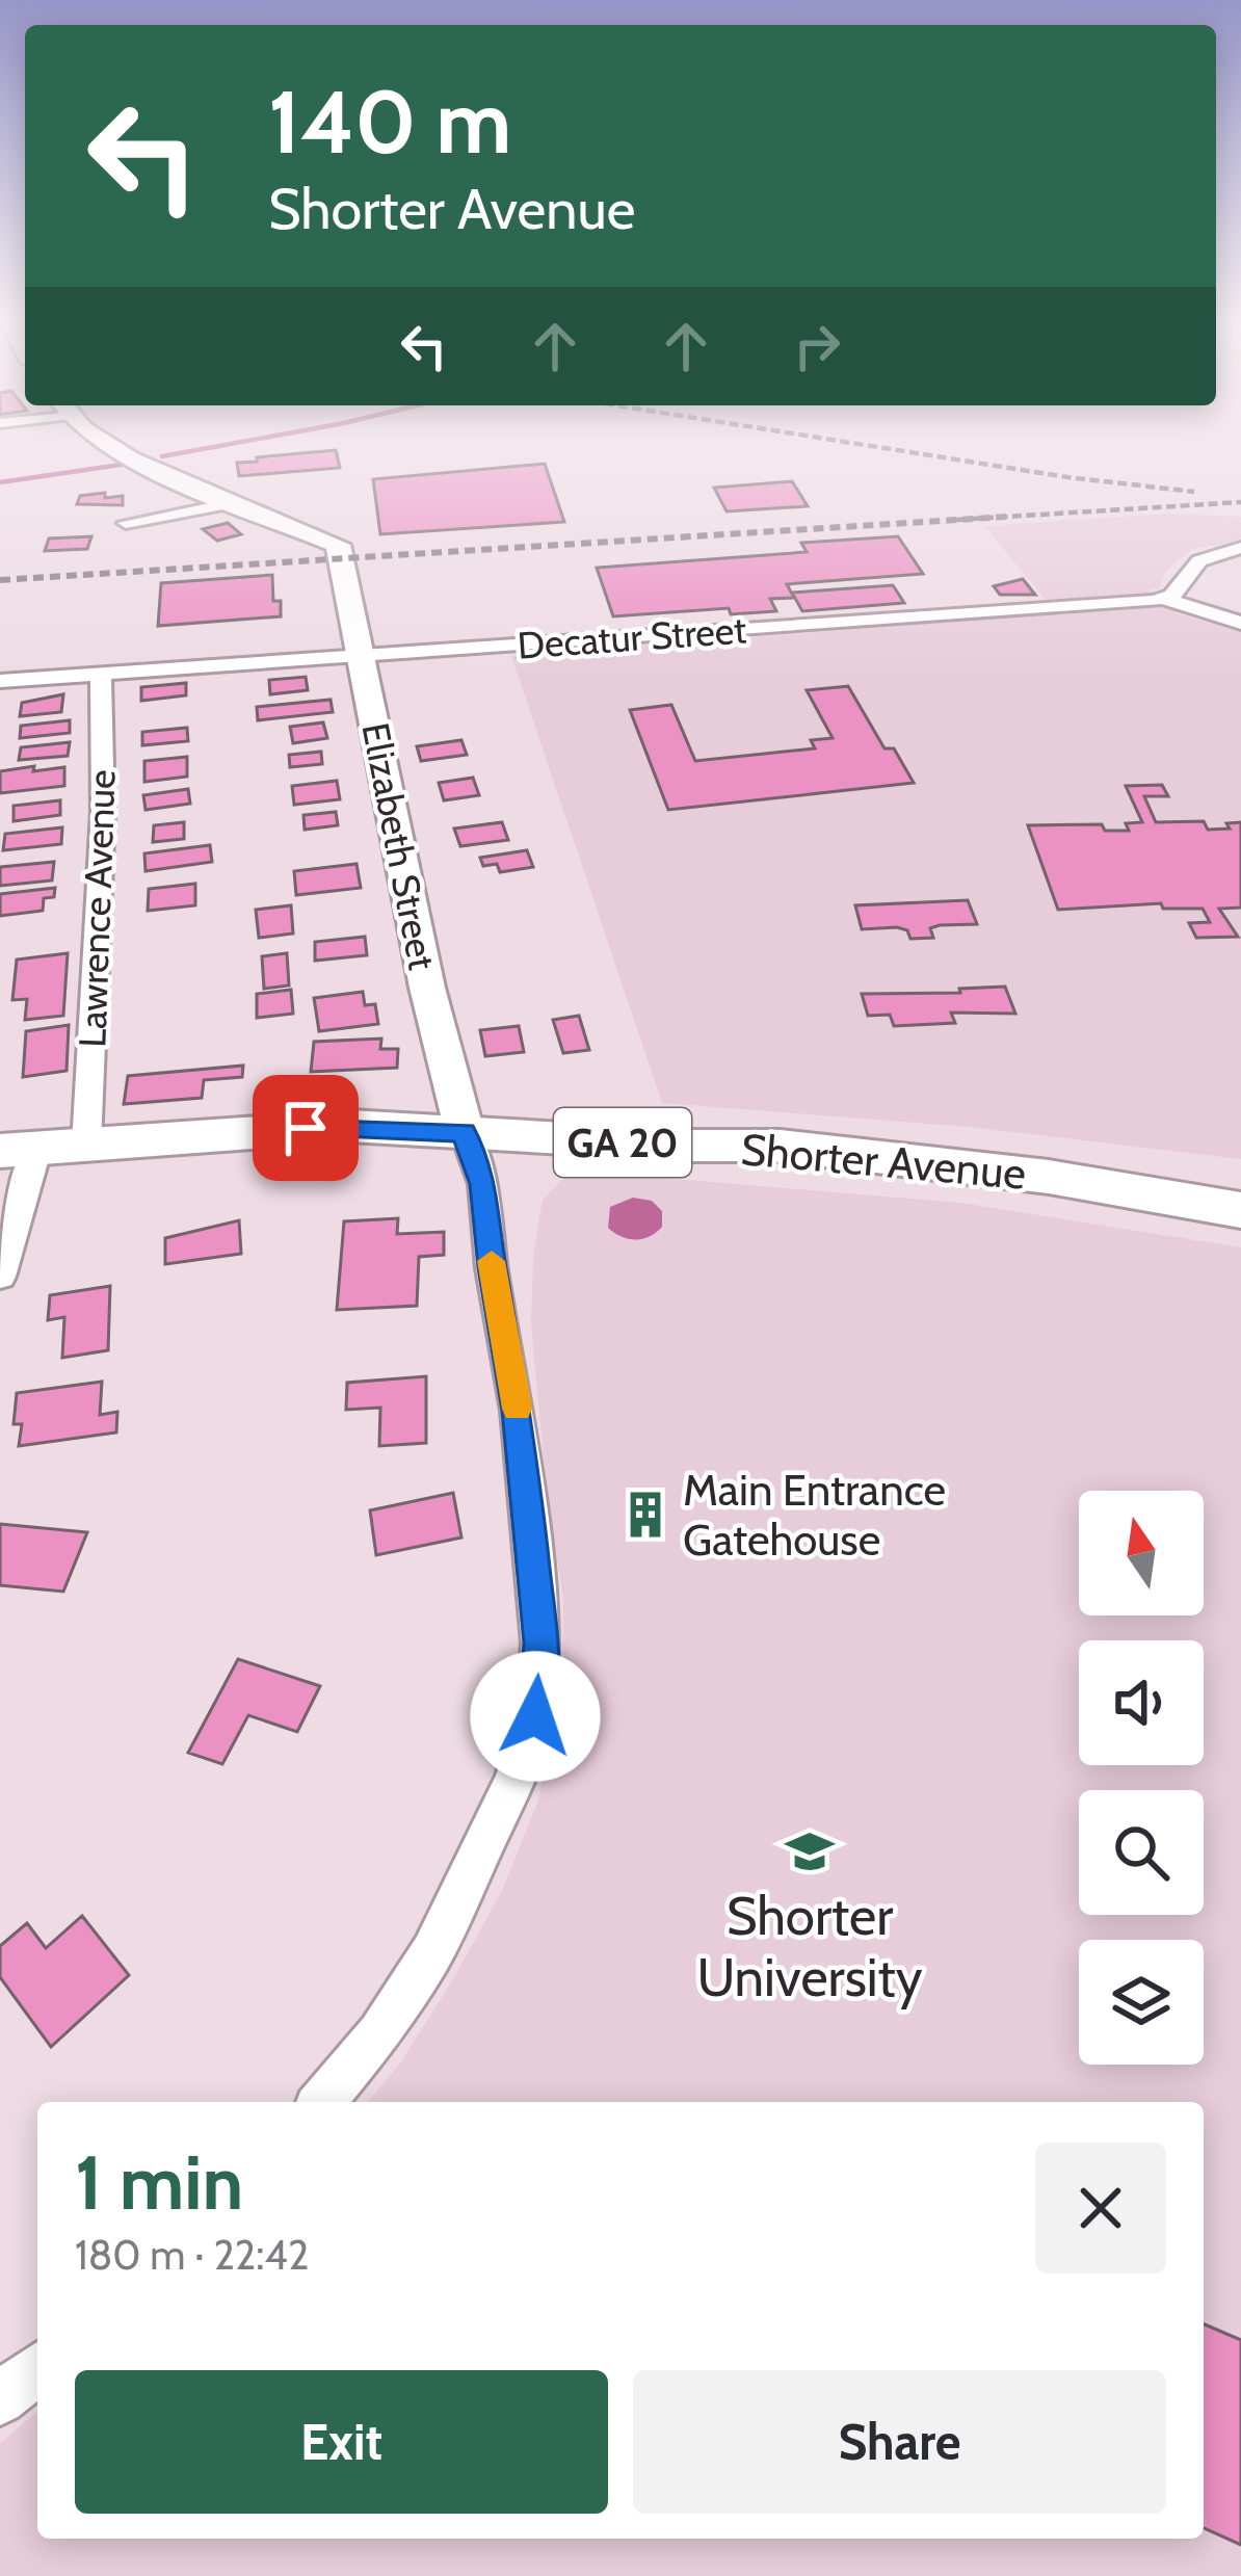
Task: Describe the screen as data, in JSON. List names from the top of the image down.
{
  "streets": {
    "main road": ["GA 20", "Shorter Avenue"],
    "street": ["Decatur Street", "Elizabeth Street", "Lawrence Avenue"]
  },
  "crossings": [
    ["Decatur Street", "Elizabeth Street"],
    ["Decatur Street", "Lawrence Avenue"],
    ["Elizabeth Street", "Shorter Avenue"],
    ["Lawrence Avenue", "Shorter Avenue"]
  ],
  "places": {
    "building": ["Main Entrance Gatehouse"],
    "school or university": ["Shorter University"]
  },
  "north": "top",
  "page": {
    "turn": ["140 m", "Shorter Avenue"],
    "heading": ["1 min", "180 m · 22:42"],
    "buttons": ["Exit", "Share"]
  }
}
